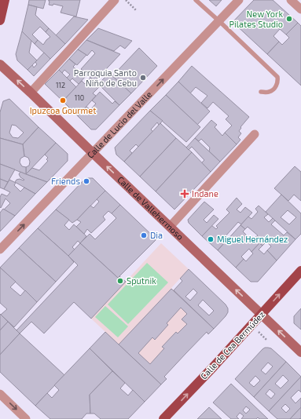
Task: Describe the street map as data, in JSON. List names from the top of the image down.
{
  "streets": {
    "main road": ["Calle de Cea Bermúdez"],
    "street": ["Calle de Lucio del Valle", "Calle de Vallehermoso"]
  },
  "crossings": [
    ["Calle de Lucio del Valle", "Calle de Vallehermoso"],
    ["Calle de Vallehermoso", "Calle de Cea Bermúdez"]
  ],
  "one_way": ["Calle de Lucio del Valle", "Calle de Vallehermoso", "Calle de Cea Bermúdez"],
  "places": {
    "other": [
      "New York Pilates Studio",
      "Parroquia Santo Niño de Cebu",
      "Ipuzcoa Gourmet",
      "Friends",
      "Dia",
      "Miguel Hernández",
      "Sputnik"
    ],
    "health": ["Indane"]
  },
  "house_numbers": ["112", "110"]
}
